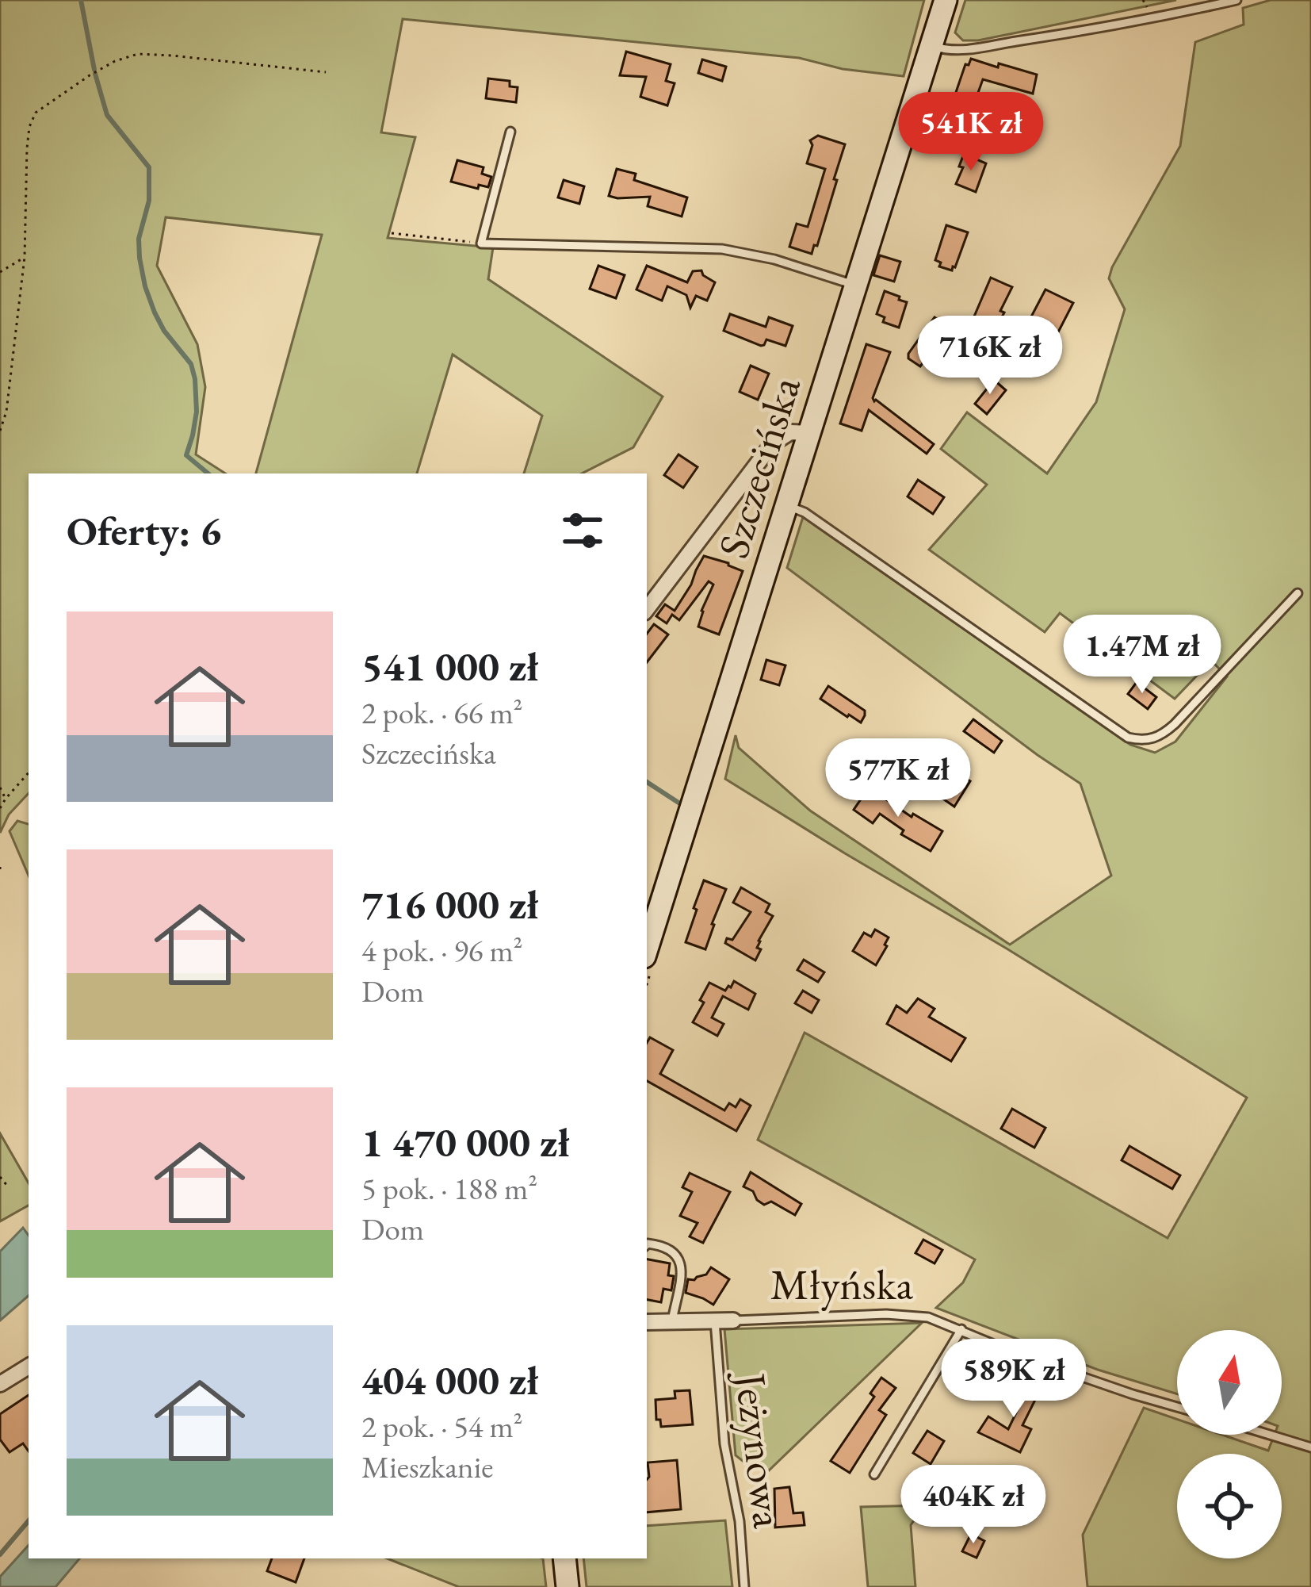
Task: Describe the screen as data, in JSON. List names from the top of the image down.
{
  "streets": {
    "street": ["Szczecińska", "Młyńska"],
    "lane": ["Jeżynowa"]
  },
  "crossings": [
    ["Młyńska", "Jeżynowa"]
  ],
  "north": "top",
  "page": {
    "price": [
      "541K zł",
      "716K zł",
      "1.47M zł",
      "577K zł",
      "589K zł",
      "404K zł"
    ],
    "heading": "Oferty: 6",
    "list": [
      {
        "name": "541 000 zł",
        "note": "2 pok. · 66 m² · Szczecińska"
      },
      {
        "name": "716 000 zł",
        "note": "4 pok. · 96 m² · Dom"
      },
      {
        "name": "1 470 000 zł",
        "note": "5 pok. · 188 m² · Dom"
      },
      {
        "name": "404 000 zł",
        "note": "2 pok. · 54 m² · Mieszkanie"
      }
    ]
  }
}
